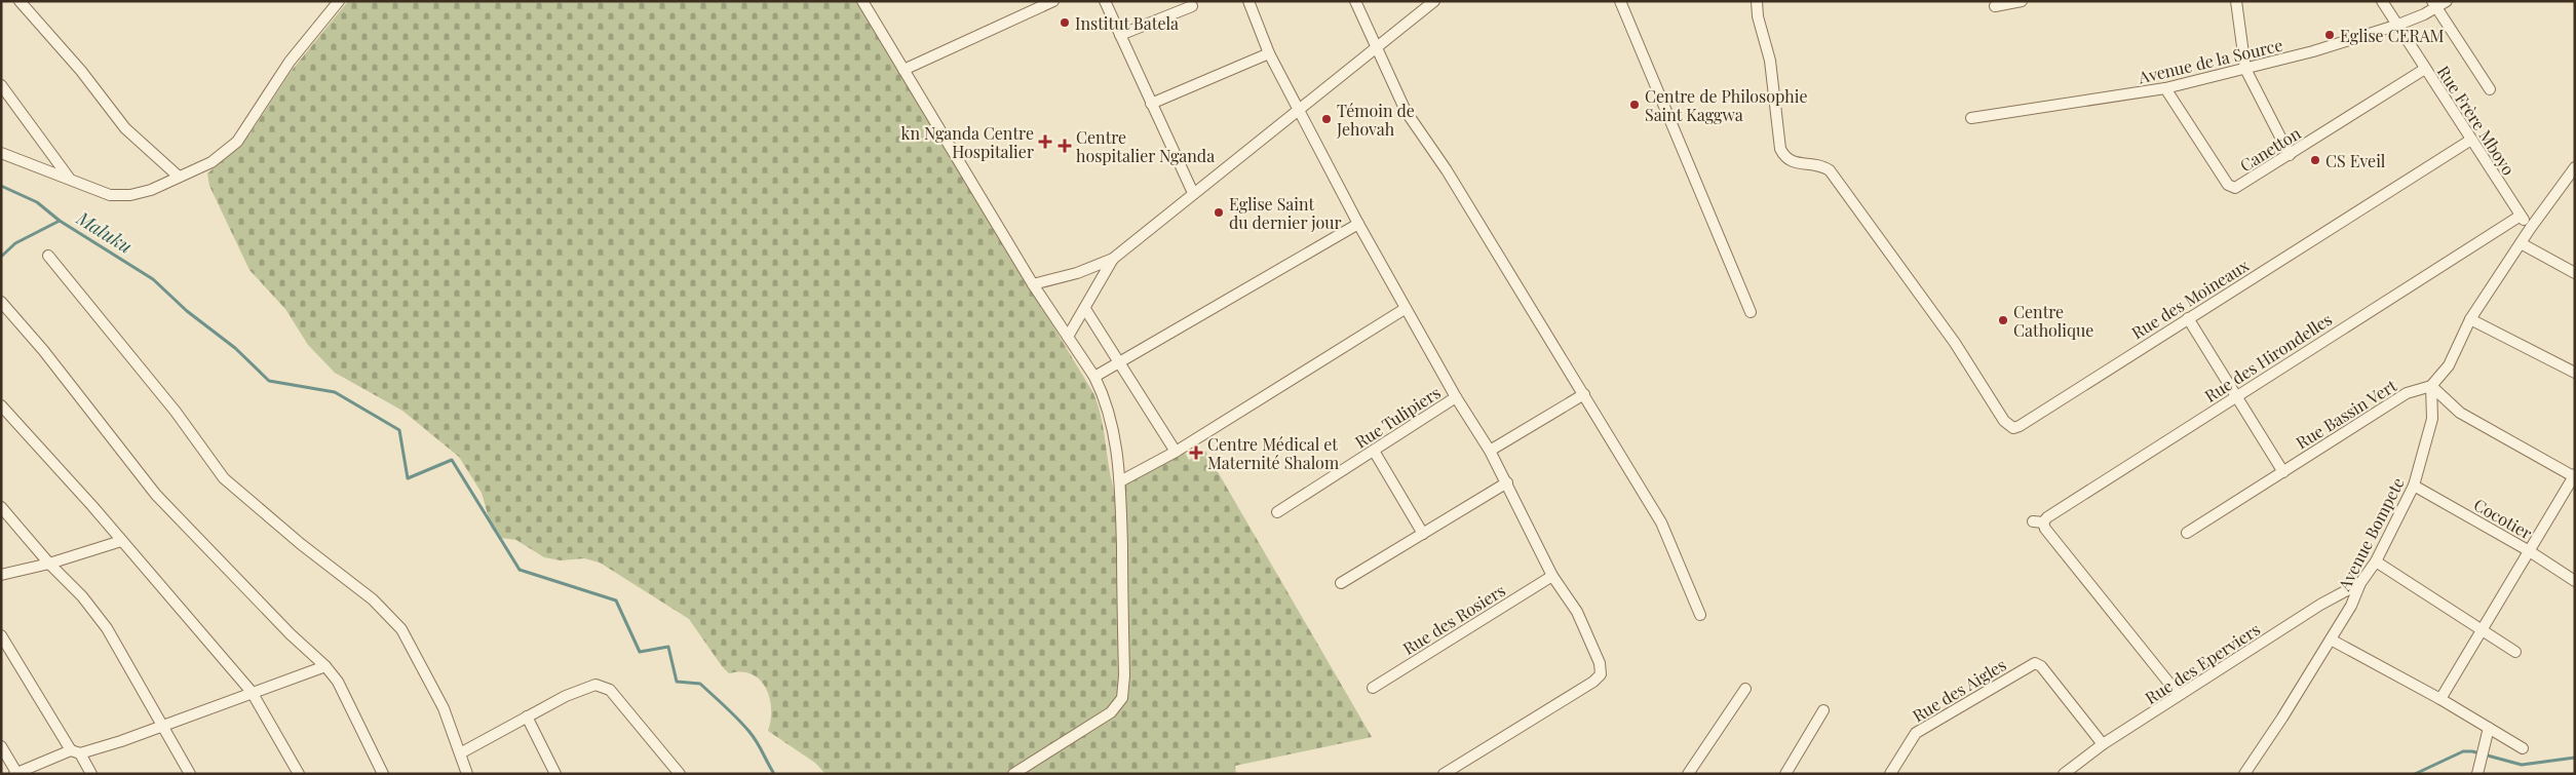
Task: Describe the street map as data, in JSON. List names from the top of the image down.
{
  "streets": {
    "street": [
      "Avenue de la Source",
      "Rue Frère Mboyo",
      "Canetton",
      "Rue des Moineaux",
      "Rue des Hirondelles",
      "Rue Bassin Vert",
      "Rue Tulipiers",
      "Cocotier",
      "Avenue Bompete",
      "Rue des Rosiers",
      "Rue des Eperviers",
      "Rue des Aigles"
    ]
  },
  "crossings": [
    ["Avenue de la Source", "Rue Frère Mboyo"],
    ["Avenue de la Source", "Canetton"],
    ["Rue Frère Mboyo", "Canetton"],
    ["Rue Frère Mboyo", "Rue des Moineaux"],
    ["Rue Frère Mboyo", "Rue des Hirondelles"],
    ["Rue des Hirondelles", "Rue des Eperviers"],
    ["Rue Bassin Vert", "Avenue Bompete"],
    ["Cocotier", "Avenue Bompete"],
    ["Avenue Bompete", "Rue des Eperviers"],
    ["Rue des Eperviers", "Rue des Aigles"]
  ],
  "water": ["Maluku"],
  "places": {
    "other": [
      "Institut Batela",
      "Eglise CERAM",
      "Centre de Philosophie Saint Kaggwa",
      "Témoin de Jehovah",
      "CS Eveil",
      "Eglise Saint du dernier jour",
      "Centre Catholique"
    ],
    "health": ["kn Nganda Centre Hospitalier", "Centre hospitalier Nganda", "Centre Médical et Maternité Shalom"]
  }
}
